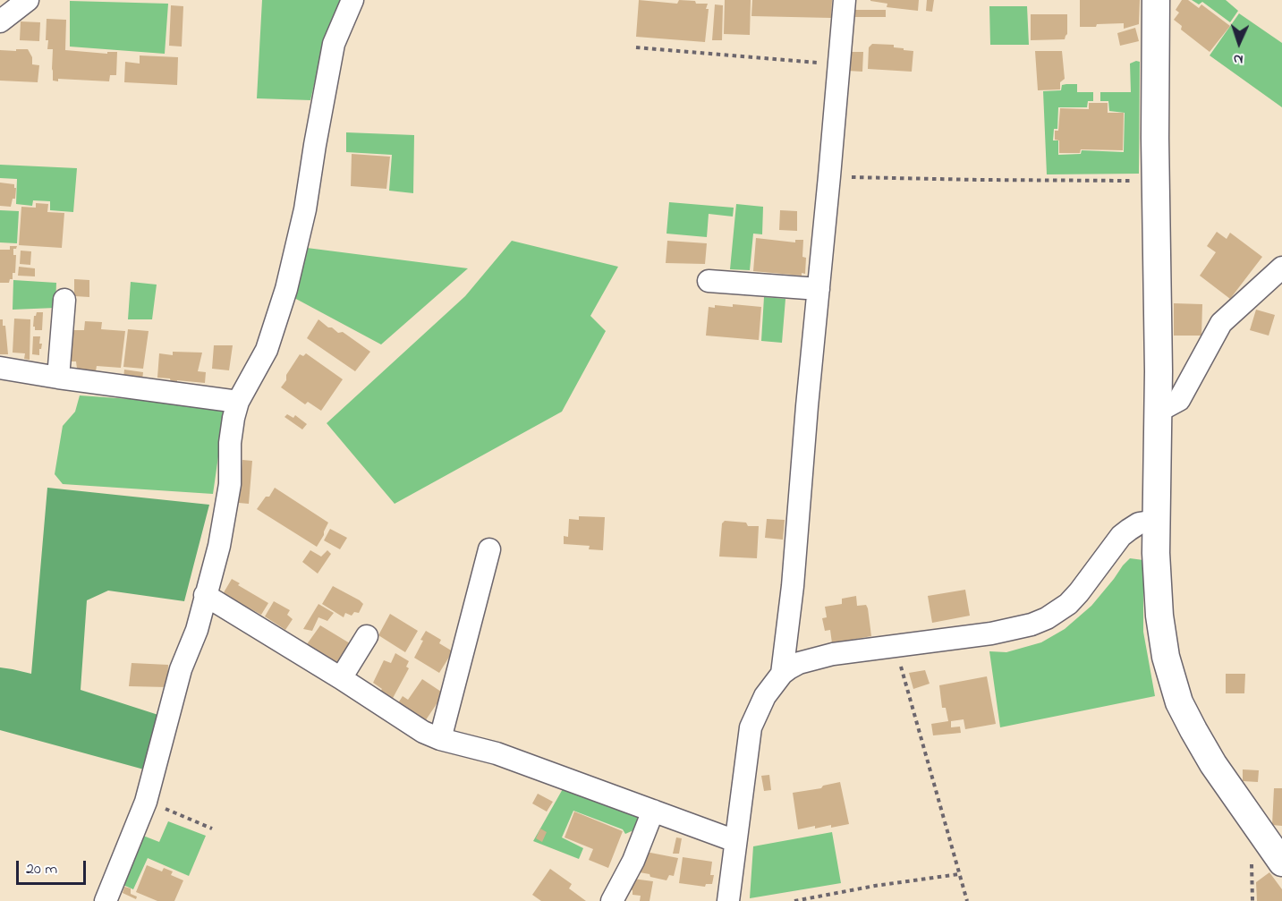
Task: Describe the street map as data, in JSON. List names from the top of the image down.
{
  "scale_bar": "20 m",
  "north": "bottom"
}
